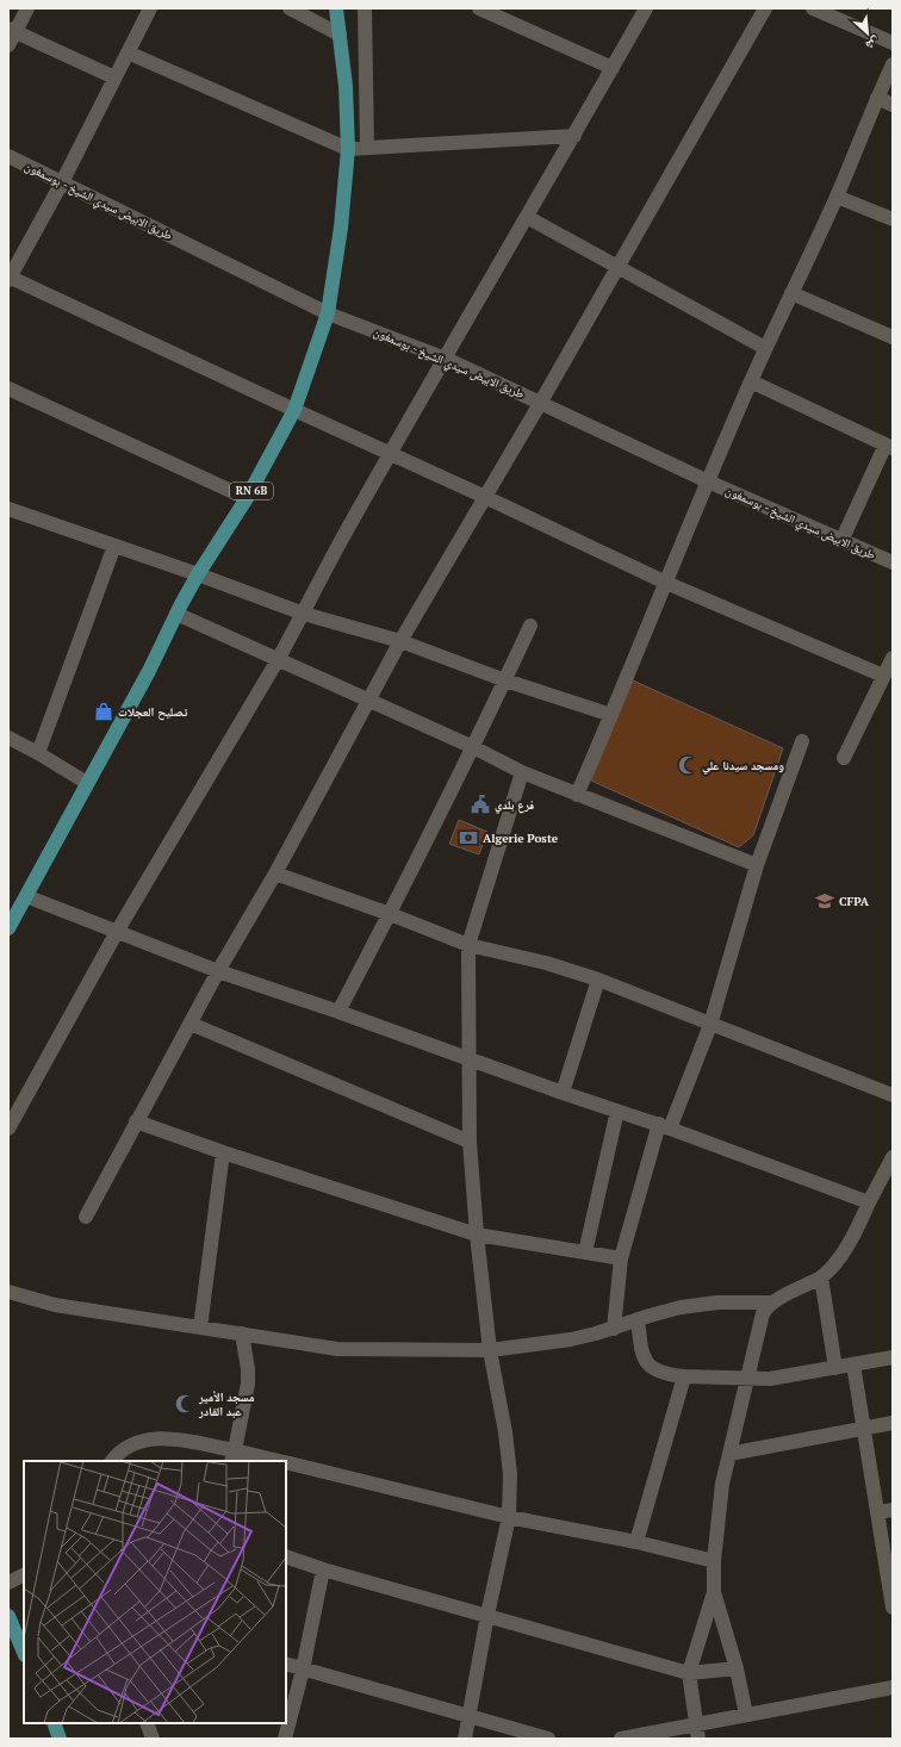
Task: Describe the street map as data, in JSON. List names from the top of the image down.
{
  "streets": {
    "main road": ["RN 6B"],
    "street": ["طريق الابيض سيدي الشيخ - بوسمغون"]
  },
  "crossings": [
    ["طريق الابيض سيدي الشيخ - بوسمغون", "RN 6B"]
  ],
  "places": {
    "shop": ["تصليح العجلات"],
    "mosque": ["ومسجد سيدنا علي", "مسجد الأمير عبد القادر"],
    "public building": ["فرع بلدي"],
    "bank": ["Algerie Poste"],
    "school or university": ["CFPA"]
  },
  "north": "bottom right"
}
